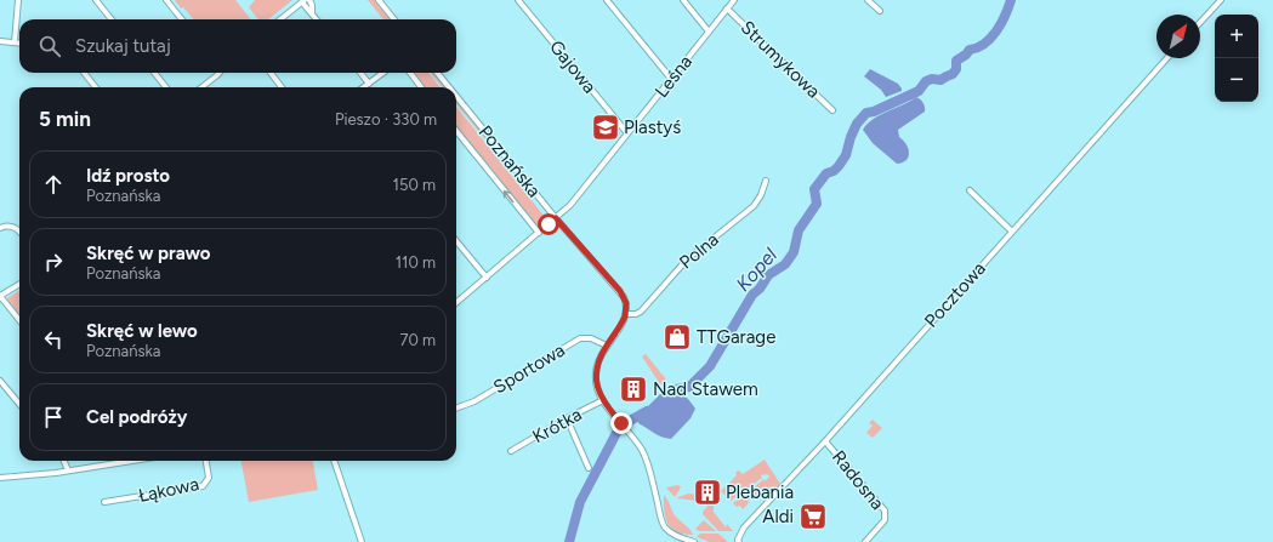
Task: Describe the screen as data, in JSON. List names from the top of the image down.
{
  "streets": {
    "street": [
      "Strumykowa",
      "Gajowa",
      "Leśna",
      "Poznańska",
      "Polna",
      "Pocztowa",
      "Sportowa",
      "Krótka",
      "Radosna",
      "Łąkowa"
    ]
  },
  "crossings": [
    ["Strumykowa", "Leśna"],
    ["Gajowa", "Leśna"],
    ["Leśna", "Poznańska"],
    ["Poznańska", "Polna"],
    ["Pocztowa", "Radosna"]
  ],
  "water": ["Kopel"],
  "places": {
    "school or university": ["Plastyś"],
    "shop": ["TTGarage"],
    "building": ["Nad Stawem", "Plebania"],
    "supermarket": ["Aldi"]
  },
  "north": "top right",
  "page": {
    "map_buttons": ["+", "−"],
    "search": "Szukaj tutaj",
    "heading": ["5 min", "Pieszo · 330 m"],
    "list": [
      ["Idź prosto", "Poznańska", "150 m"],
      ["Skręć w prawo", "Poznańska", "110 m"],
      ["Skręć w lewo", "Poznańska", "70 m"],
      "Cel podróży"
    ]
  }
}
